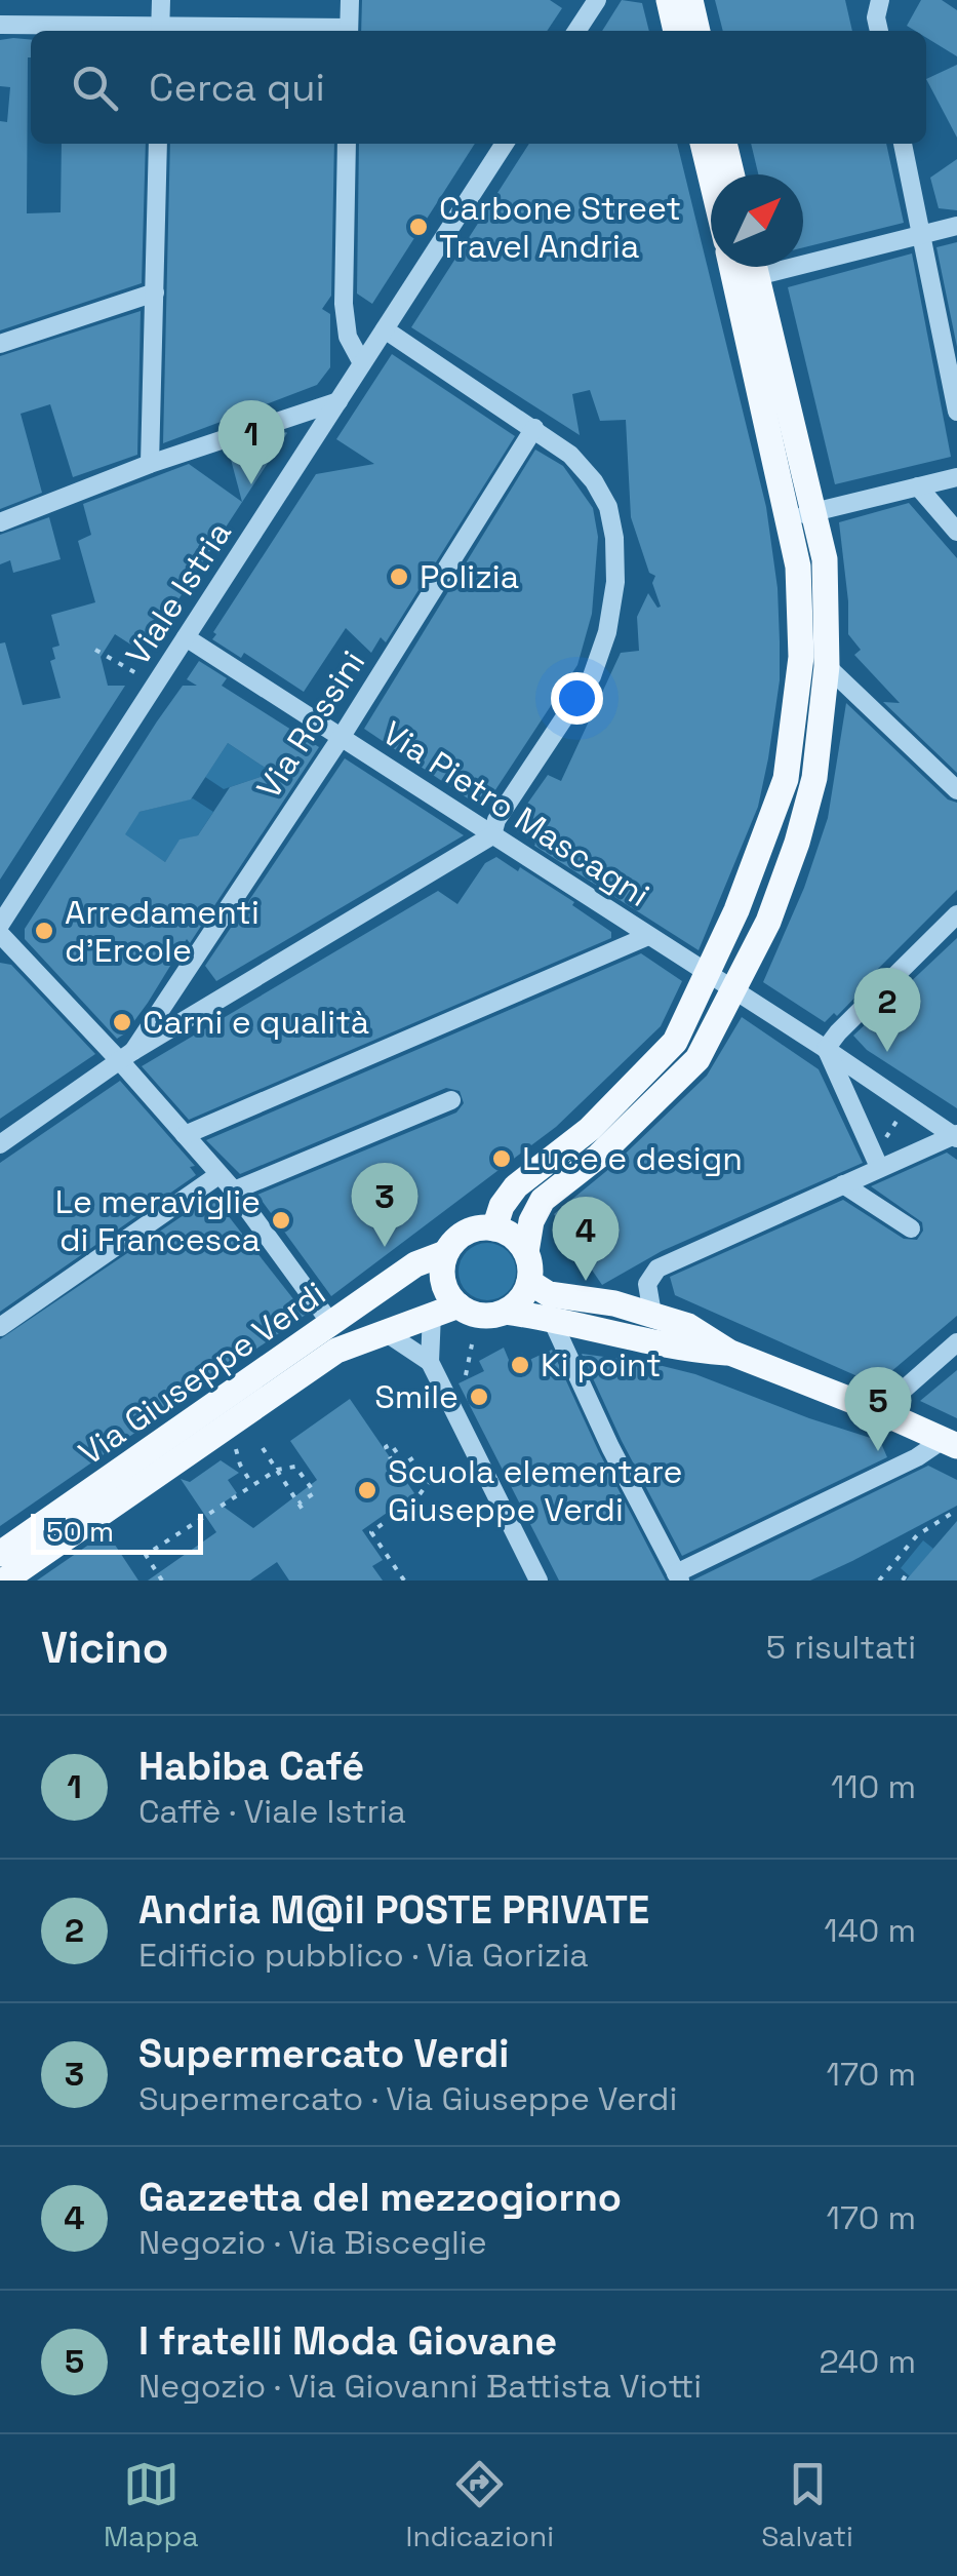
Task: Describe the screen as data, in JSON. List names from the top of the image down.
{
  "streets": {
    "main road": ["Via Giuseppe Verdi"],
    "street": ["Viale Istria", "Via Rossini", "Via Pietro Mascagni"]
  },
  "crossings": [
    ["Viale Istria", "Via Pietro Mascagni"],
    ["Via Rossini", "Via Pietro Mascagni"]
  ],
  "places": [
    "Carbone Street Travel Andria",
    "Polizia",
    "Arredamenti d'Ercole",
    "Carni e qualità",
    "Luce e design",
    "Le meraviglie di Francesca",
    "Ki point",
    "Smile",
    "Scuola elementare Giuseppe Verdi"
  ],
  "scale_bar": "50 m",
  "north": "top right",
  "page": {
    "search": "Cerca qui",
    "pins": [
      "1",
      "2",
      "3",
      "4",
      "5"
    ],
    "scale": "50 m",
    "heading": ["Vicino", "5 risultati"],
    "list": [
      {
        "mark": "1",
        "name": "Habiba Café",
        "note": "Caffè · Viale Istria",
        "value": "110 m"
      },
      {
        "mark": "2",
        "name": "Andria M@il POSTE PRIVATE",
        "note": "Edificio pubblico · Via Gorizia",
        "value": "140 m"
      },
      {
        "mark": "3",
        "name": "Supermercato Verdi",
        "note": "Supermercato · Via Giuseppe Verdi",
        "value": "170 m"
      },
      {
        "mark": "4",
        "name": "Gazzetta del mezzogiorno",
        "note": "Negozio · Via Bisceglie",
        "value": "170 m"
      },
      {
        "mark": "5",
        "name": "I fratelli Moda Giovane",
        "note": "Negozio · Via Giovanni Battista Viotti",
        "value": "240 m"
      }
    ],
    "nav": ["Mappa", "Indicazioni", "Salvati"]
  }
}
